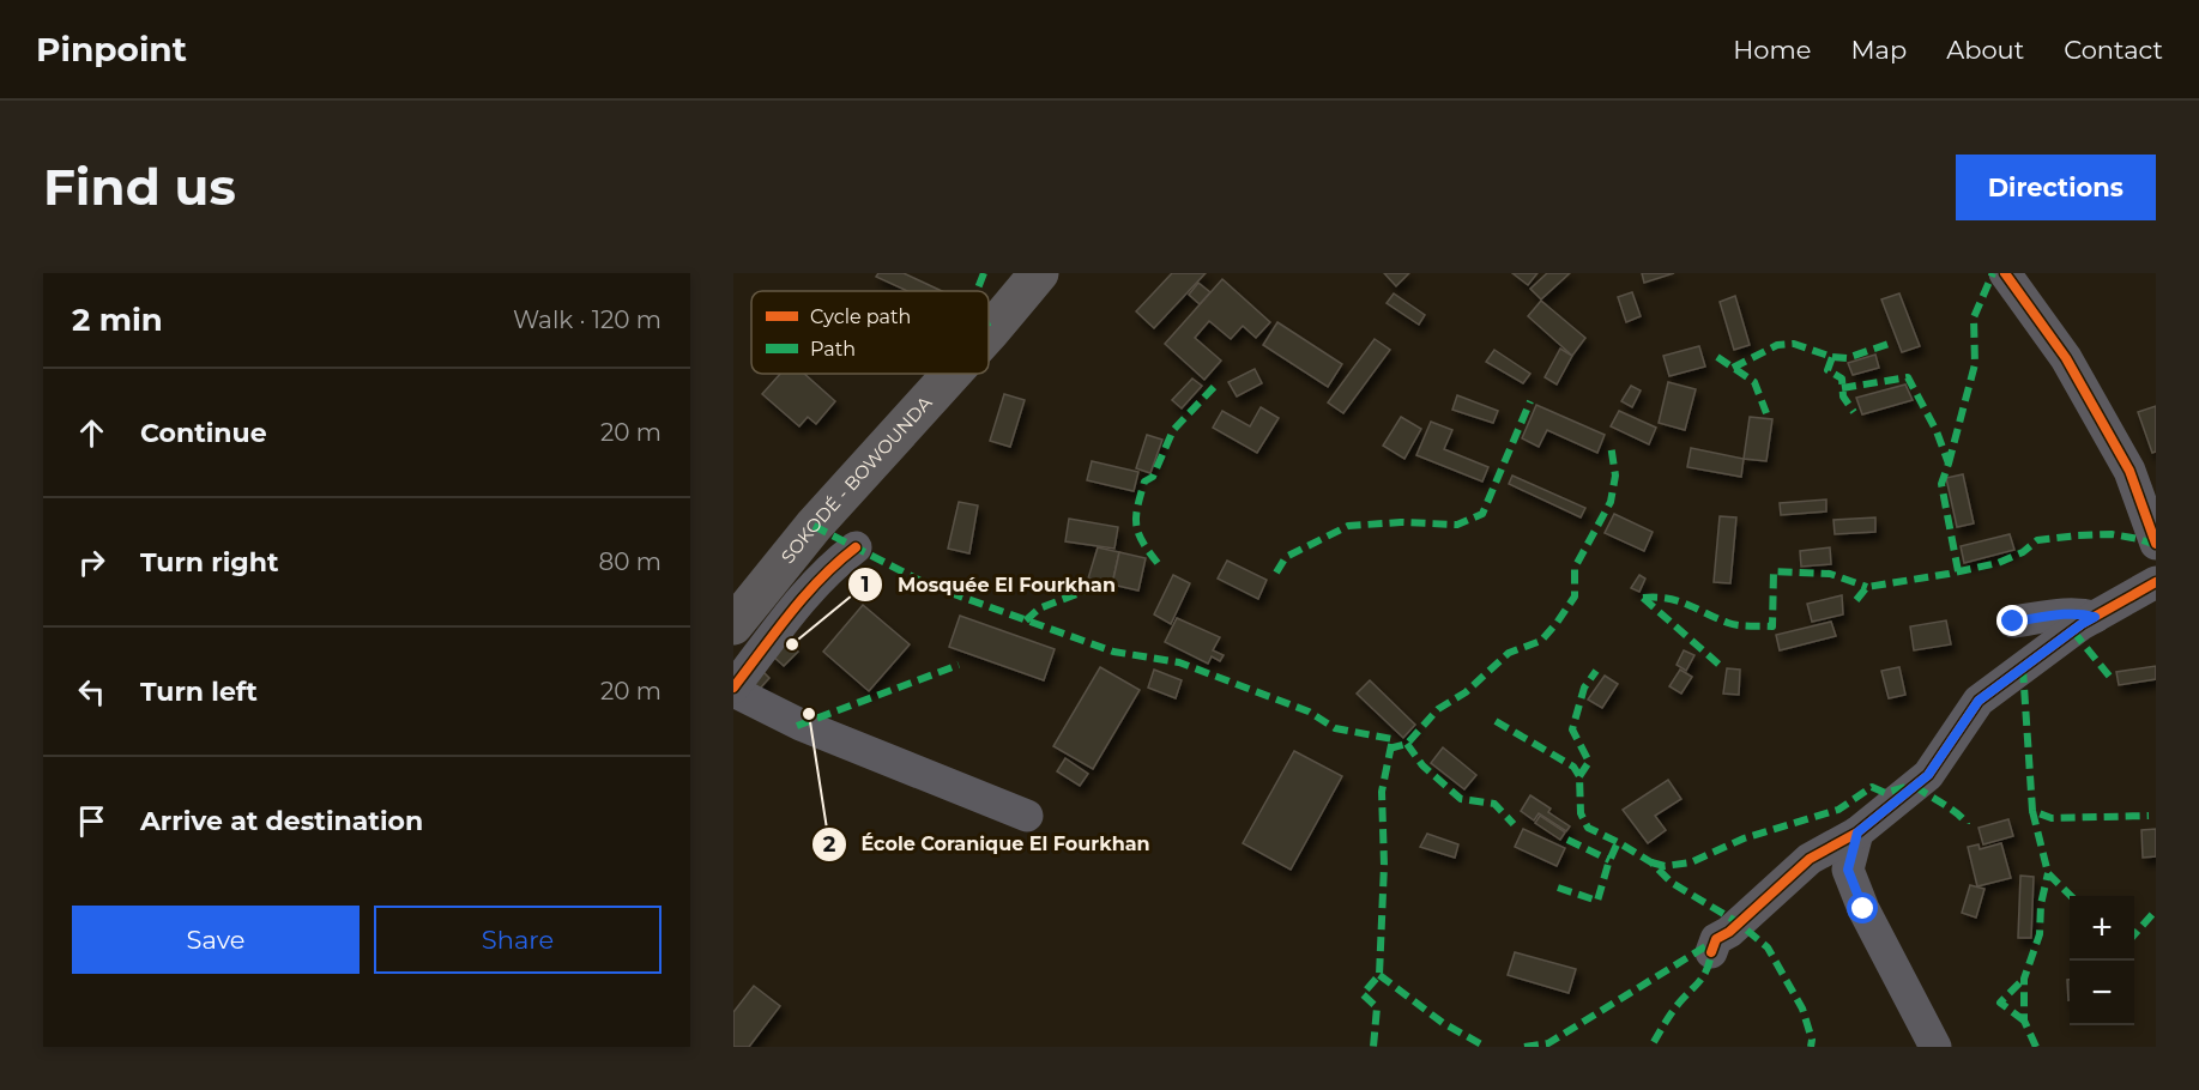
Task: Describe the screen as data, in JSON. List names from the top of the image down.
{
  "streets": {
    "main road": ["SOKODÉ - BOWOUNDA"]
  },
  "places": ["Mosquée El Fourkhan", "École Coranique El Fourkhan"],
  "legend": ["Cycle path", "Path"],
  "page": {
    "header": "Pinpoint",
    "nav": [
      "Home",
      "Map",
      "About",
      "Contact"
    ],
    "buttons": [
      "Directions",
      ["Save", "Share"]
    ],
    "title": "Find us",
    "heading": ["2 min", "Walk · 120 m"],
    "list": [
      ["Continue", "20 m"],
      ["Turn right", "80 m"],
      ["Turn left", "20 m"],
      "Arrive at destination"
    ],
    "map_buttons": ["+", "−"]
  }
}
